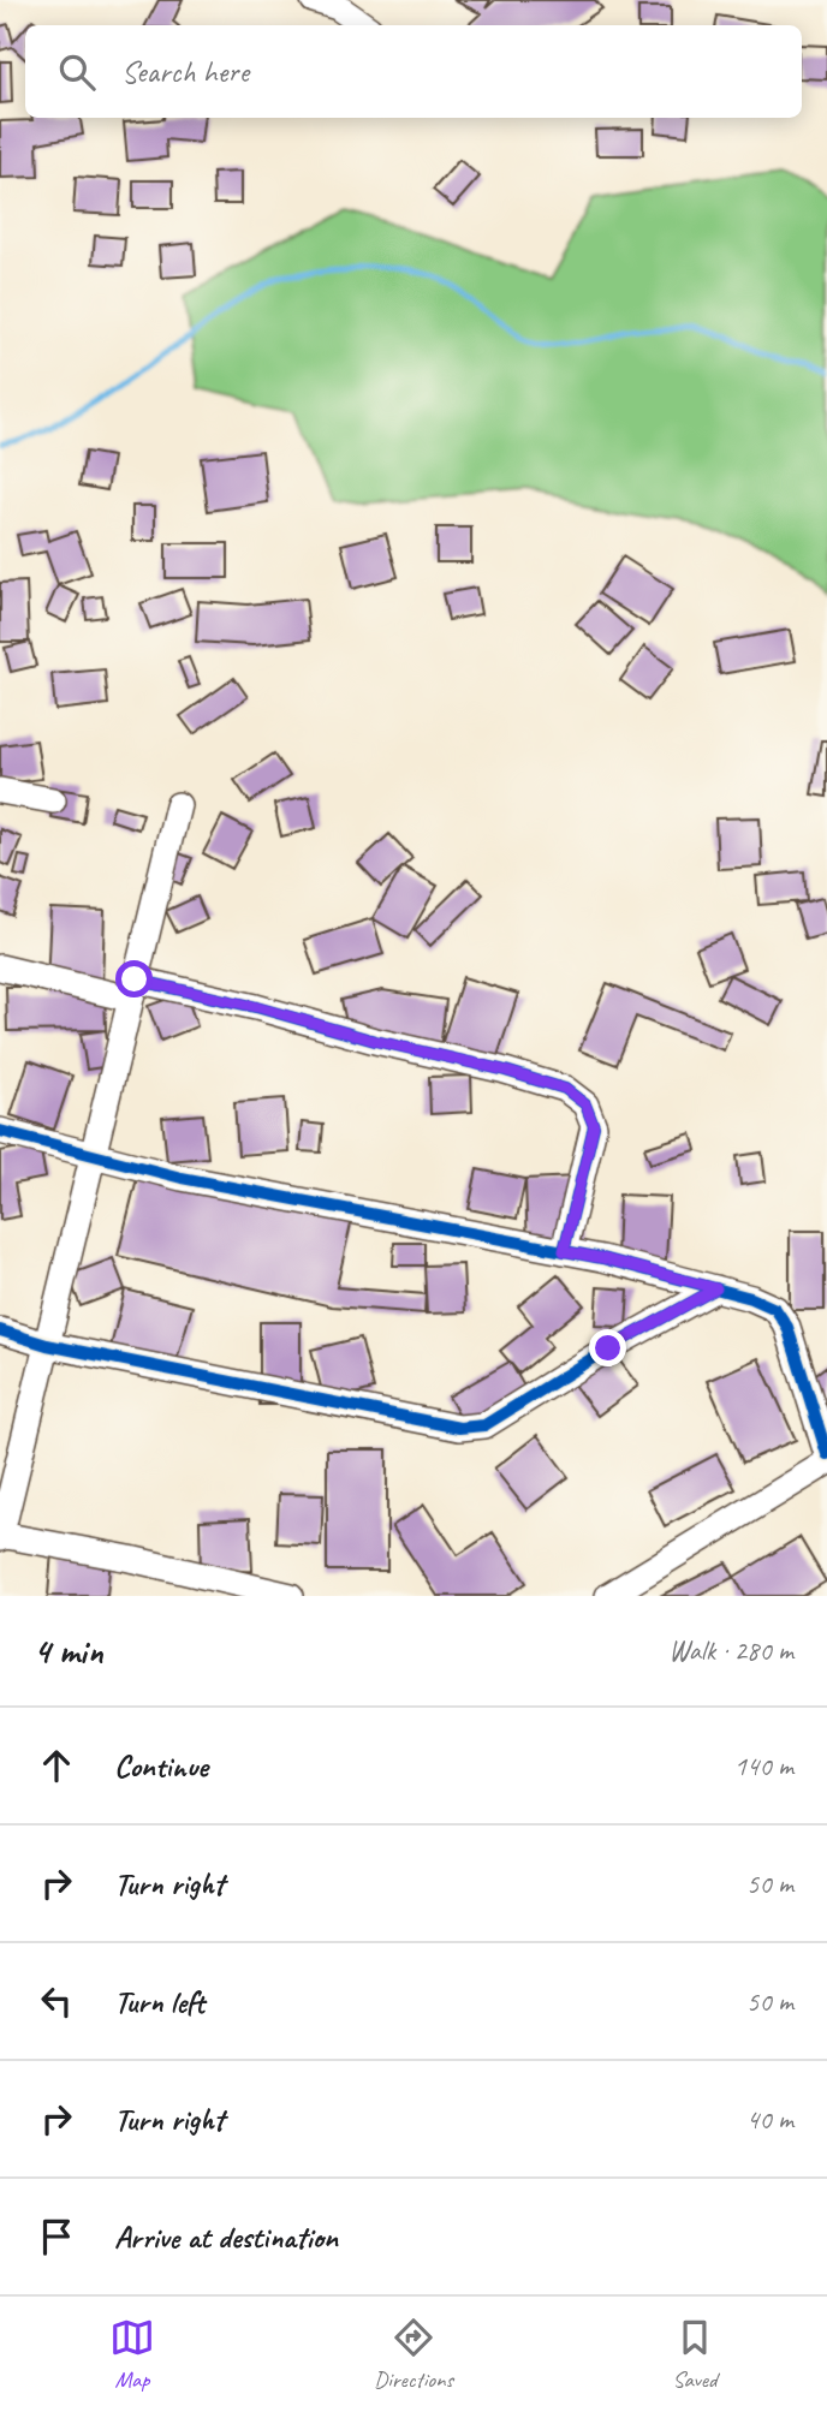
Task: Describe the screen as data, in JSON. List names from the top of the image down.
{
  "page": {
    "search": "Search here",
    "heading": ["4 min", "Walk · 280 m"],
    "list": [
      ["Continue", "140 m"],
      ["Turn right", "50 m"],
      ["Turn left", "50 m"],
      ["Turn right", "40 m"],
      "Arrive at destination"
    ],
    "nav": ["Map", "Directions", "Saved"]
  }
}
